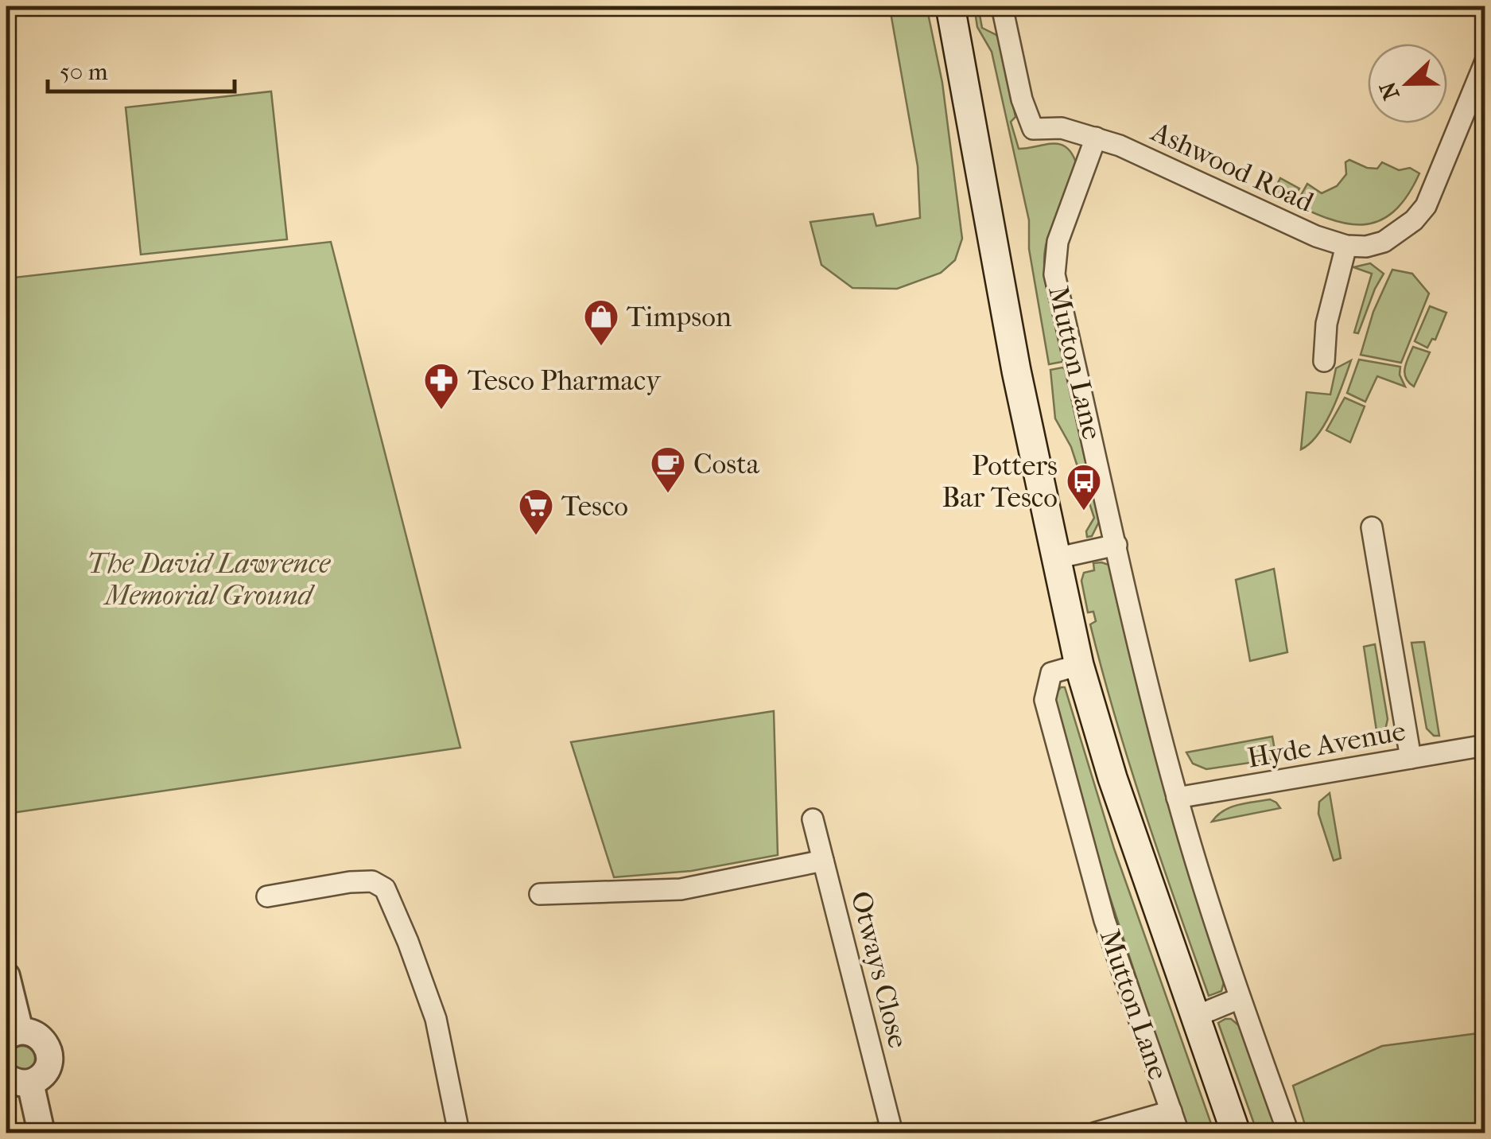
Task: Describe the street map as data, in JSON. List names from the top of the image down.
{
  "streets": {
    "main road": ["Mutton Lane"],
    "street": ["Ashwood Road", "Hyde Avenue", "Otways Close"]
  },
  "crossings": [
    ["Ashwood Road", "Mutton Lane"],
    ["Mutton Lane", "Hyde Avenue"]
  ],
  "parks": ["The David Lawrence Memorial Ground"],
  "places": {
    "shop": ["Timpson"],
    "pharmacy": ["Tesco Pharmacy"],
    "cafe": ["Costa"],
    "bus stop": ["Potters Bar Tesco"],
    "supermarket": ["Tesco"]
  },
  "scale_bar": "50 m",
  "north": "left"
}
